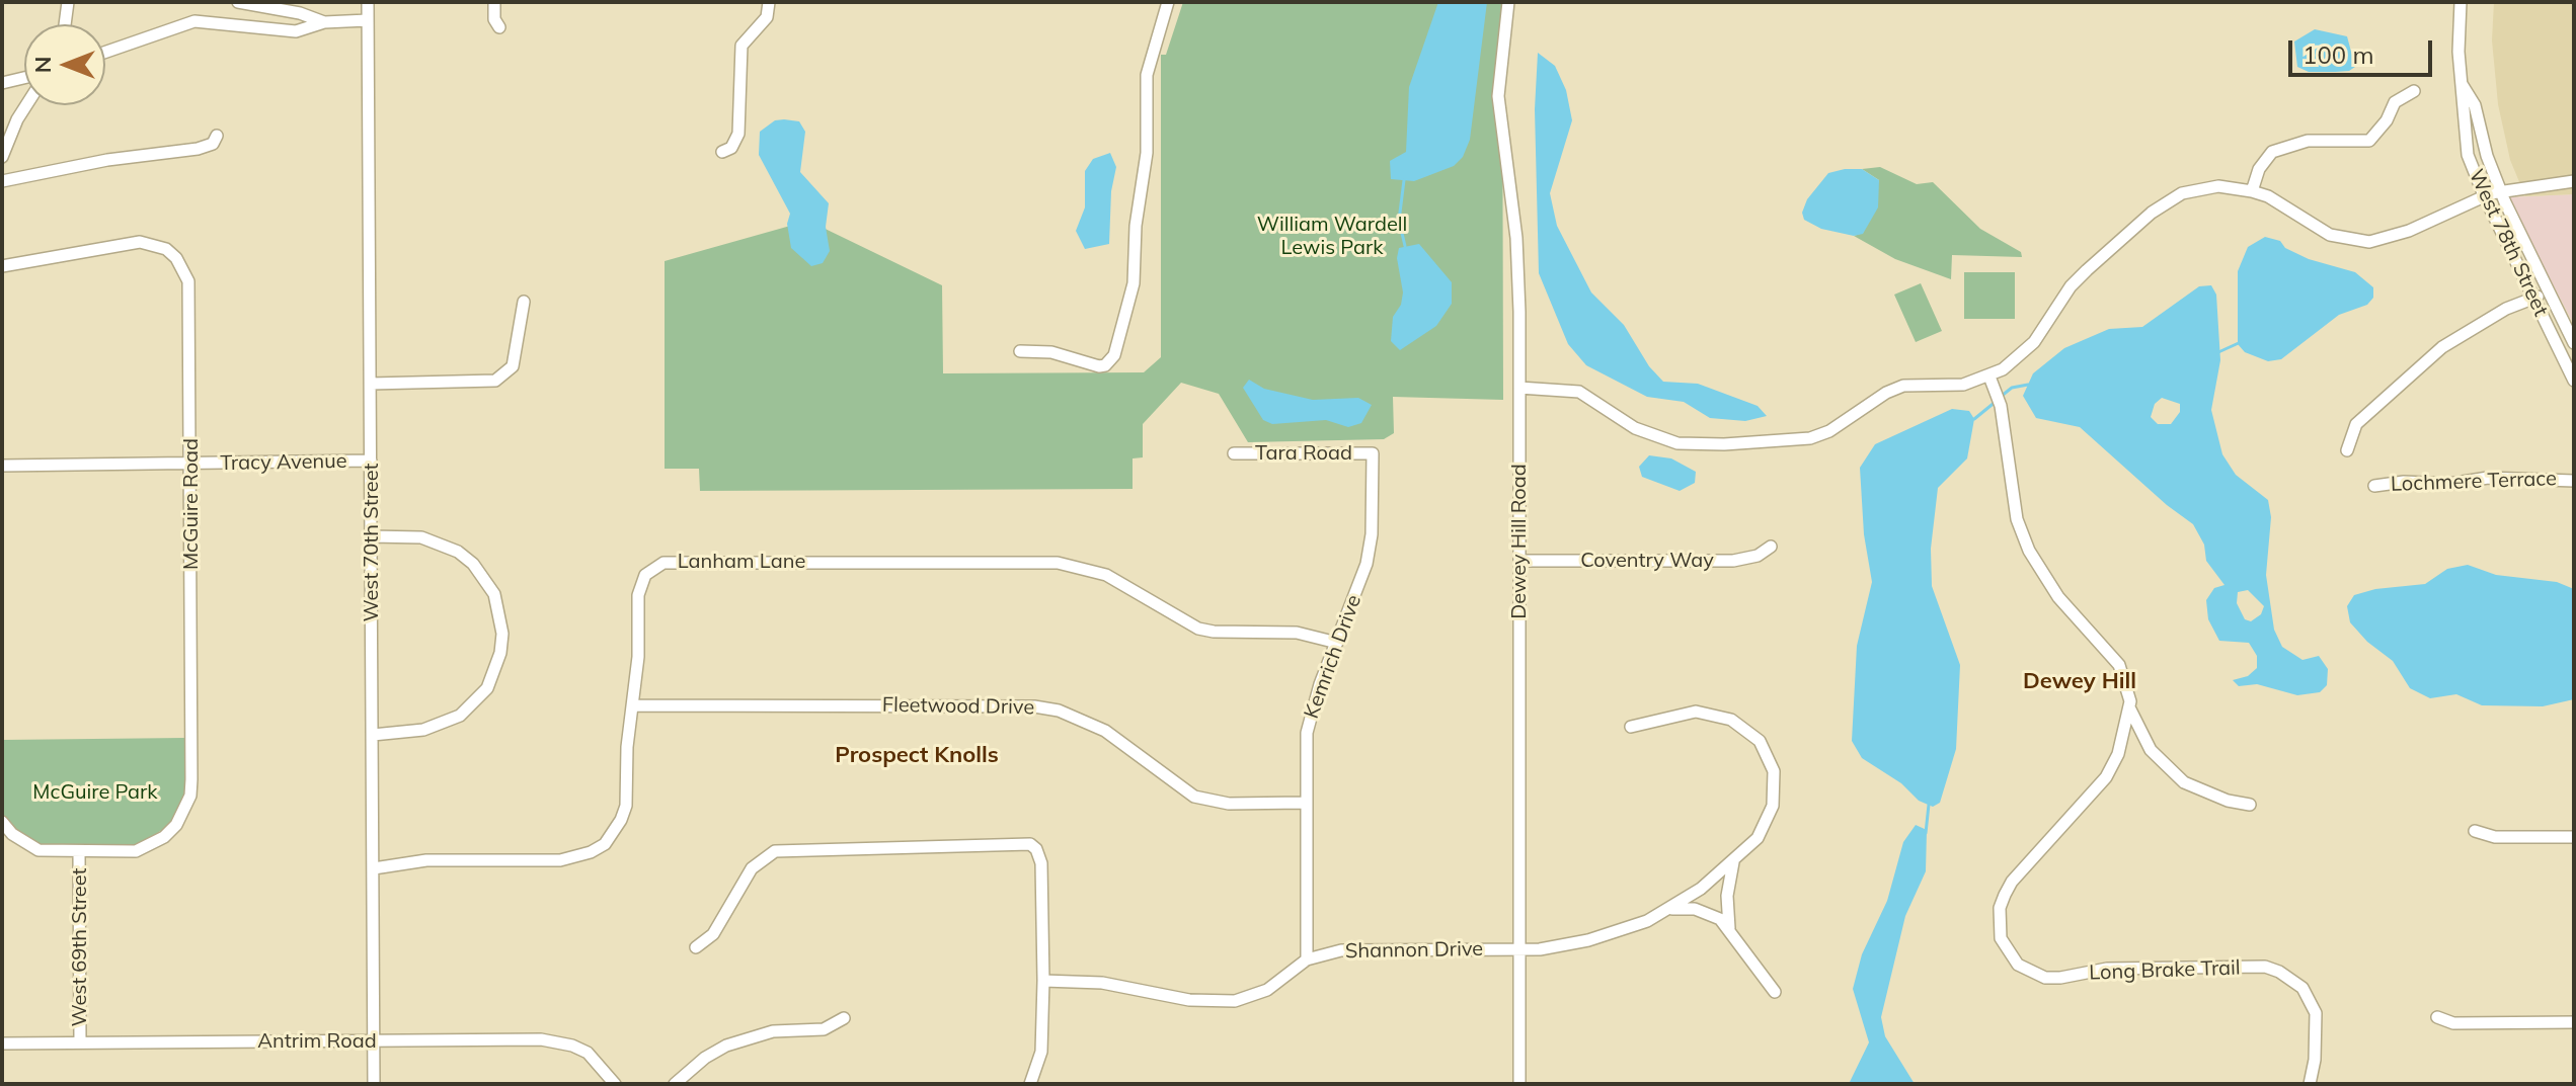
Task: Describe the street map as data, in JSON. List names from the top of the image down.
{
  "streets": {
    "street": [
      "West 78th Street",
      "Tara Road",
      "Tracy Avenue",
      "Lochmere Terrace",
      "McGuire Road",
      "Dewey Hill Road",
      "West 70th Street",
      "Coventry Way",
      "Lanham Lane",
      "Kemrich Drive",
      "Fleetwood Drive",
      "West 69th Street",
      "Shannon Drive",
      "Long Brake Trail",
      "Antrim Road"
    ]
  },
  "crossings": [
    ["Tara Road", "Kemrich Drive"],
    ["Tracy Avenue", "McGuire Road"],
    ["Tracy Avenue", "West 70th Street"],
    ["McGuire Road", "West 69th Street"],
    ["Dewey Hill Road", "Coventry Way"],
    ["Dewey Hill Road", "Shannon Drive"],
    ["West 70th Street", "Lanham Lane"],
    ["West 70th Street", "Antrim Road"],
    ["Lanham Lane", "Kemrich Drive"],
    ["Lanham Lane", "Fleetwood Drive"],
    ["Kemrich Drive", "Fleetwood Drive"],
    ["Kemrich Drive", "Shannon Drive"],
    ["West 69th Street", "Antrim Road"]
  ],
  "districts": ["Dewey Hill", "Prospect Knolls"],
  "parks": ["William Wardell Lewis Park", "McGuire Park"],
  "scale_bar": "100 m",
  "north": "left"
}
